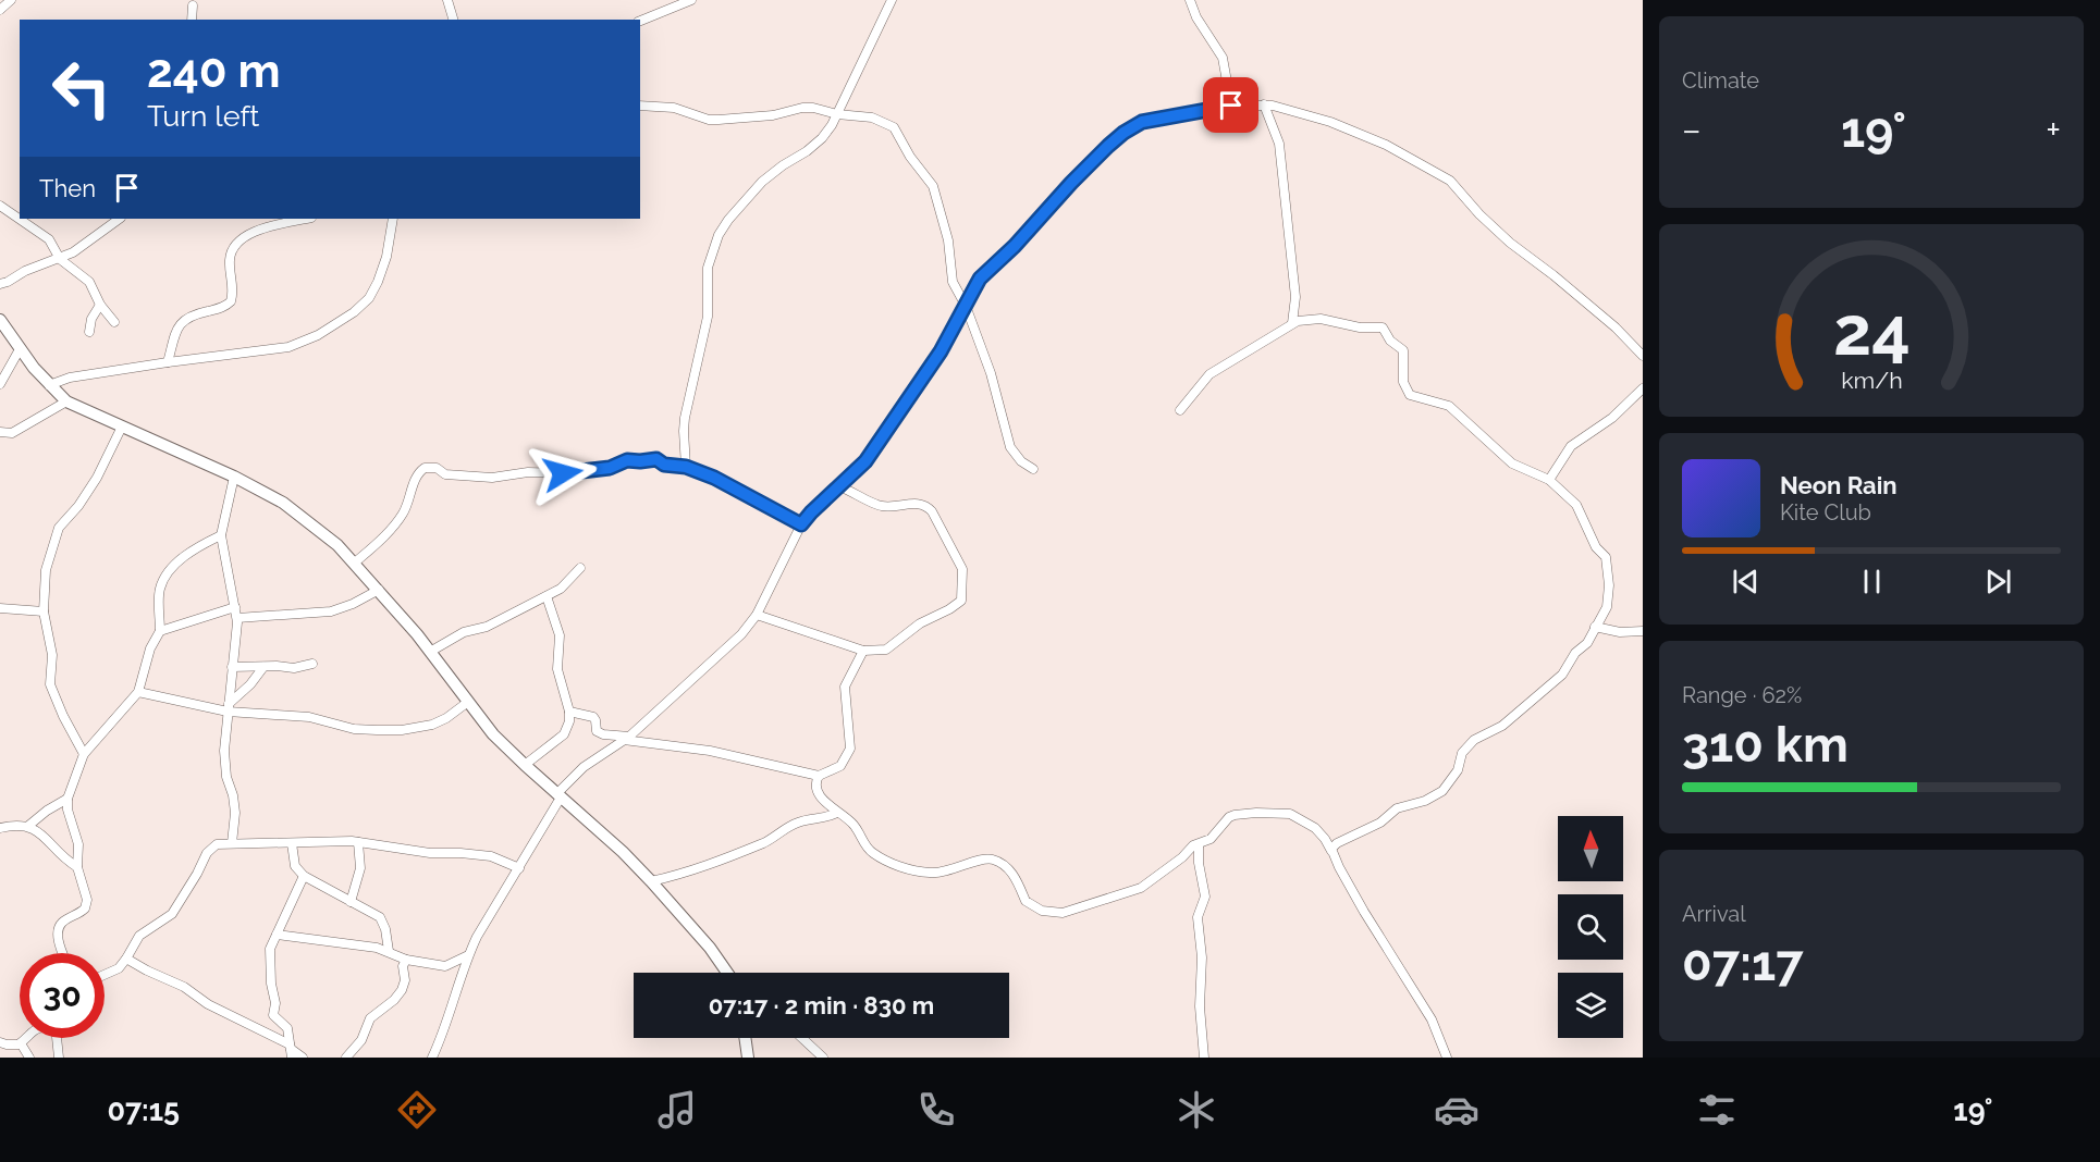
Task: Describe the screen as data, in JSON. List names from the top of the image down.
{
  "north": "top",
  "page": {
    "tile": [
      "Climate",
      ["Range · 62%", "310 km"],
      ["Arrival", "07:17"]
    ],
    "turn": ["240 m", "Turn left"],
    "heat": ["−", "19°", "+"],
    "then": "Then",
    "song": ["Neon Rain", "Kite Club"],
    "limit": "30",
    "trip": "07:17 · 2 min · 830 m",
    "tabs": ["07:15", "19°"],
    "gauge": ["24", "km/h"]
  }
}
